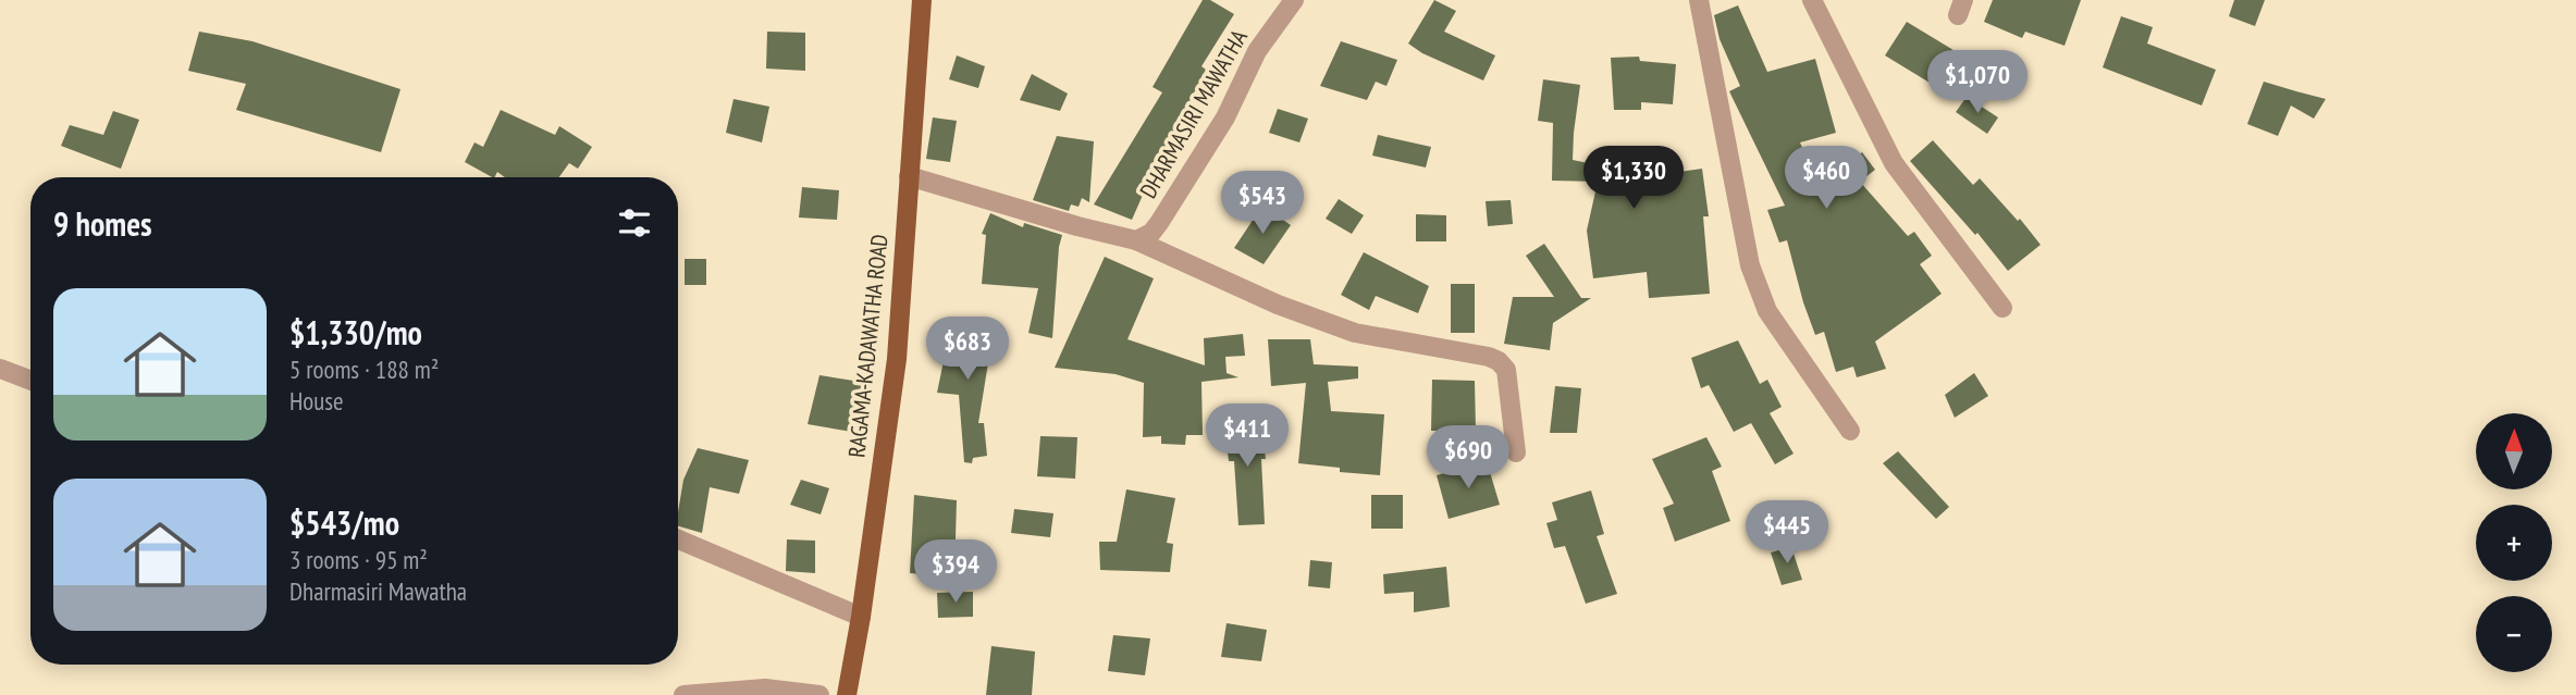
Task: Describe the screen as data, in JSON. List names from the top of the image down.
{
  "streets": {
    "main road": ["RAGAMA-KADAWATHA ROAD"],
    "street": ["DHARMASIRI MAWATHA"]
  },
  "north": "top",
  "page": {
    "price": [
      "$1,070",
      "$1,330",
      "$460",
      "$543",
      "$683",
      "$411",
      "$690",
      "$445",
      "$394"
    ],
    "heading": "9 homes",
    "list": [
      {
        "name": "$1,330/mo",
        "note": "5 rooms · 188 m² · House"
      },
      {
        "name": "$543/mo",
        "note": "3 rooms · 95 m² · Dharmasiri Mawatha"
      }
    ],
    "map_buttons": ["+", "−"]
  }
}
